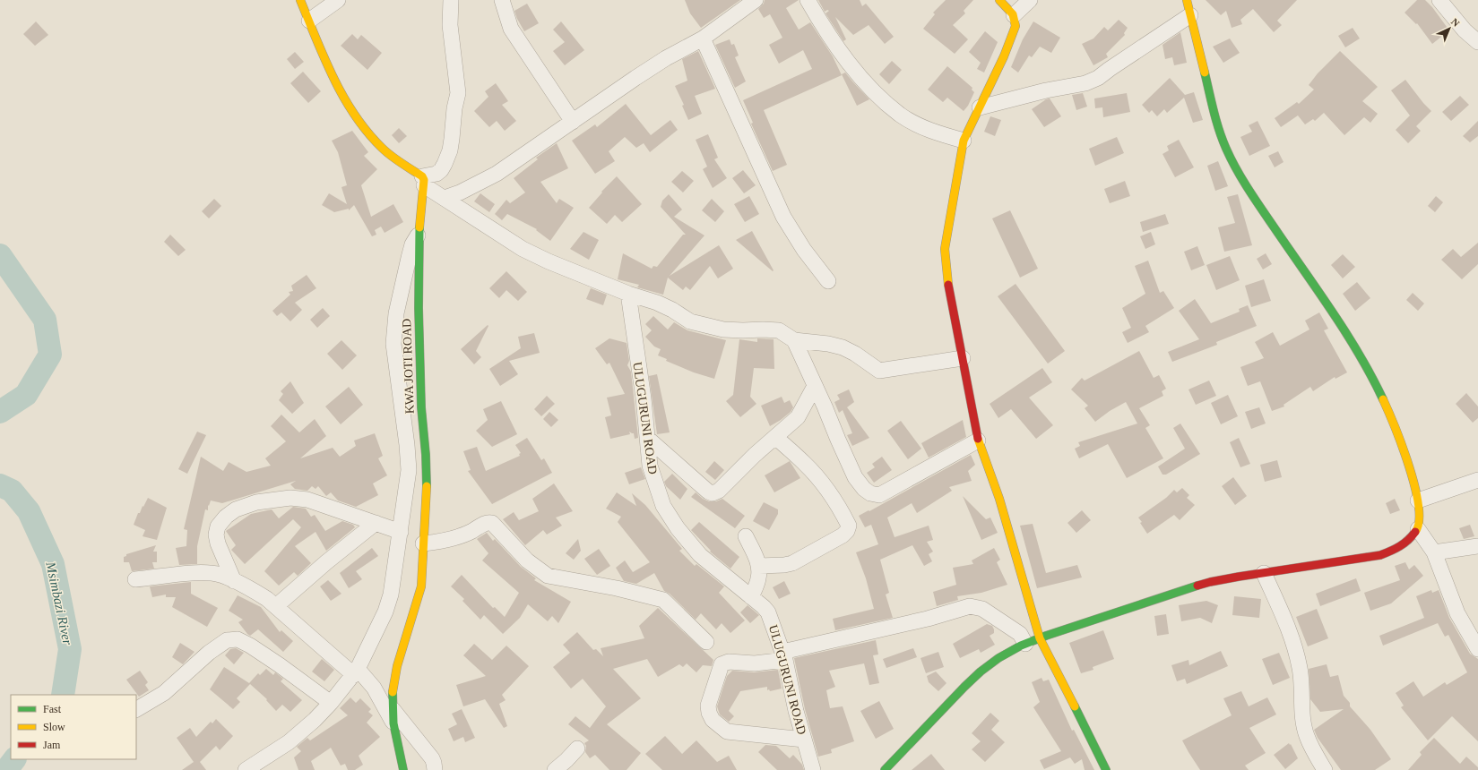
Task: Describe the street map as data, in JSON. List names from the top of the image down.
{
  "streets": {
    "street": ["KWA JOTI ROAD", "ULUGURUNI ROAD"]
  },
  "water": ["Msimbazi River"],
  "legend": ["Fast", "Slow", "Jam"],
  "north": "top right"
}
